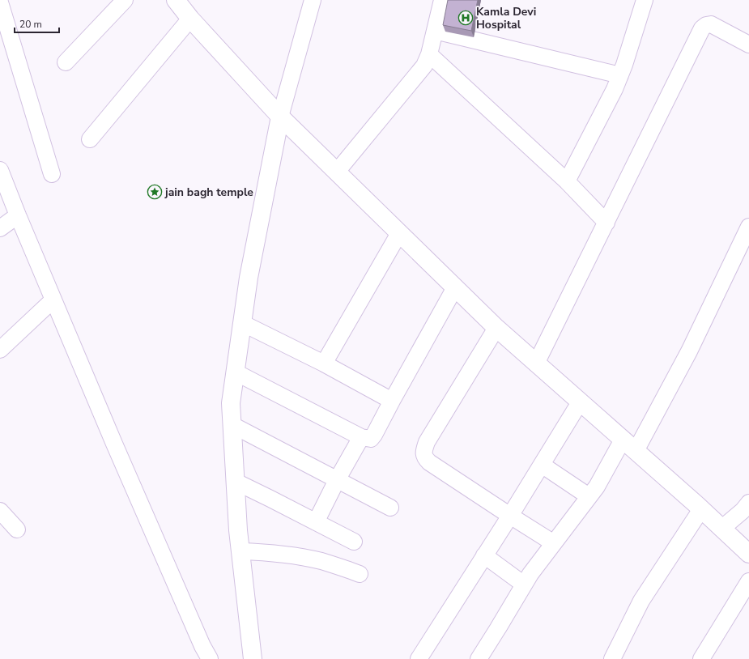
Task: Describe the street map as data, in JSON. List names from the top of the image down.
{
  "places": {
    "hospital": ["Kamla Devi Hospital"],
    "place": ["jain bagh temple"]
  },
  "scale_bar": "20 m"
}
